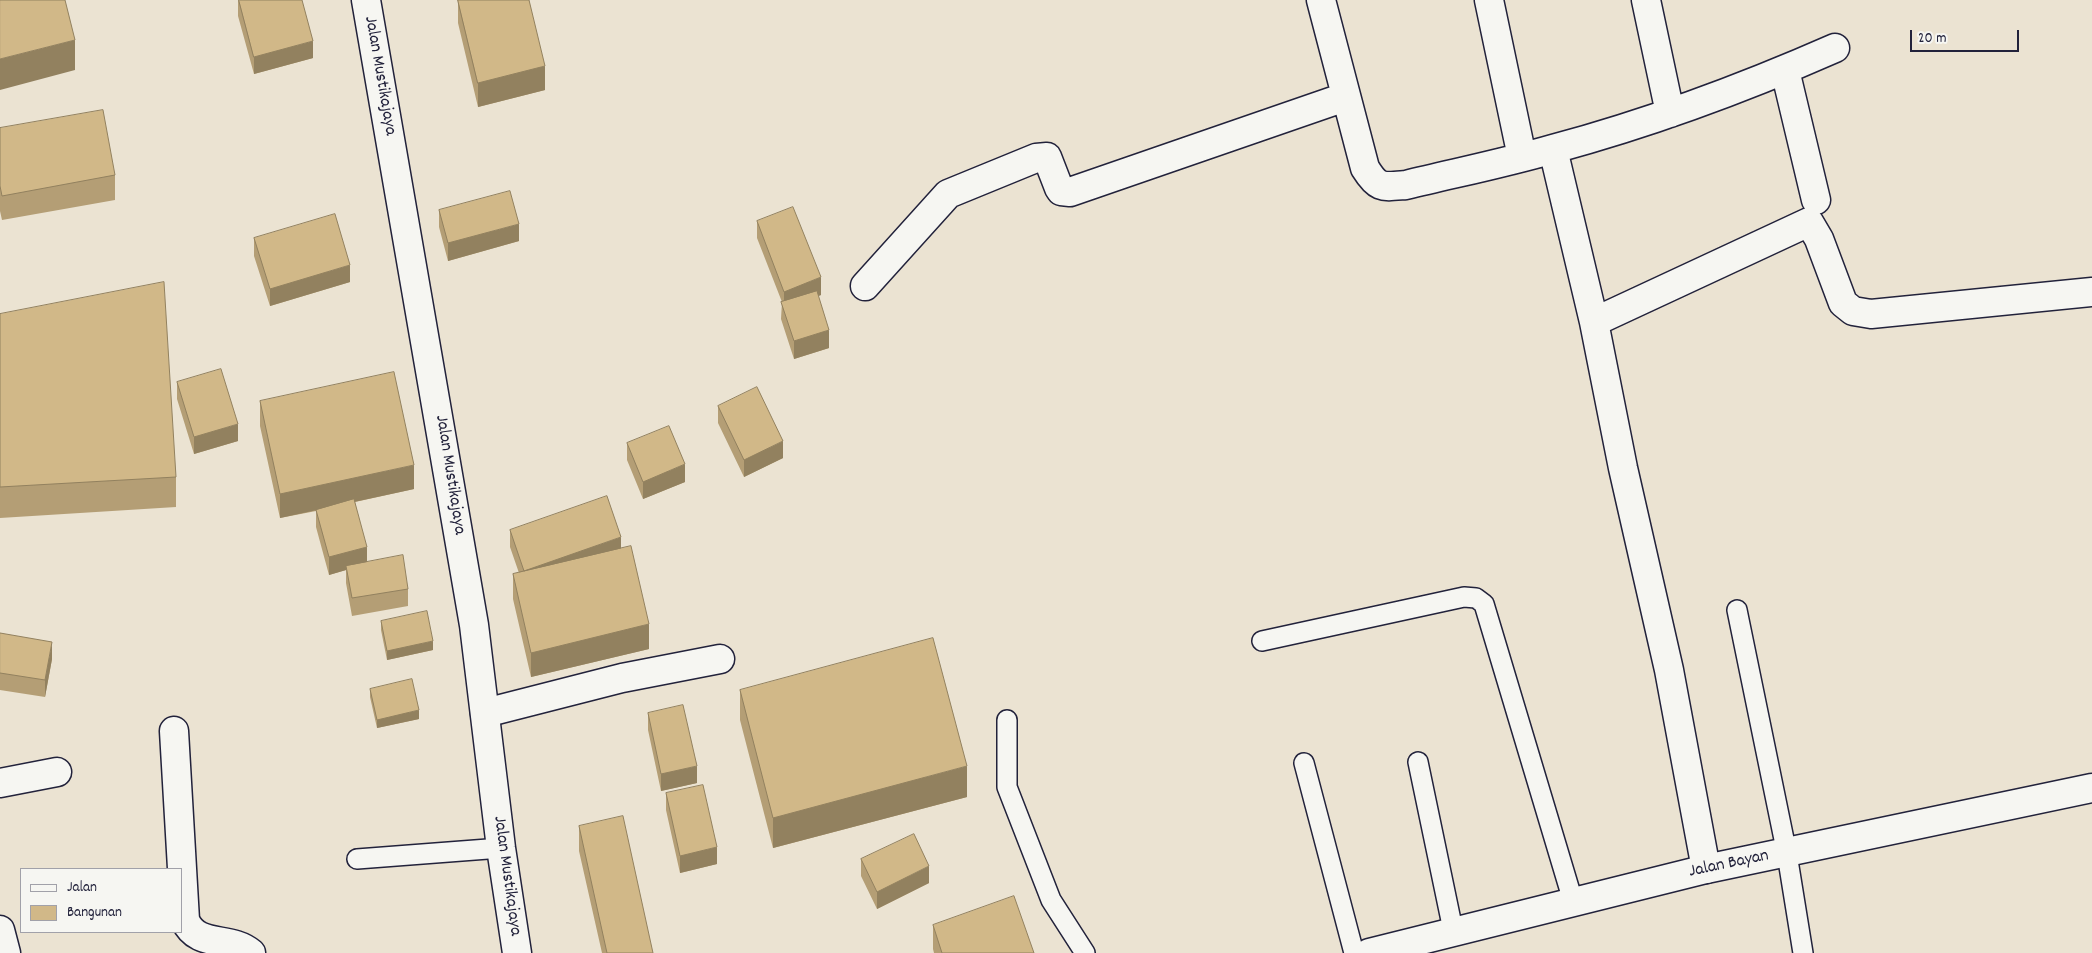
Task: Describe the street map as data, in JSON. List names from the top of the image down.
{
  "streets": {
    "street": ["Jalan Mustikajaya", "Jalan Bayan"]
  },
  "legend": ["Jalan", "Bangunan"],
  "scale_bar": "20 m"
}
